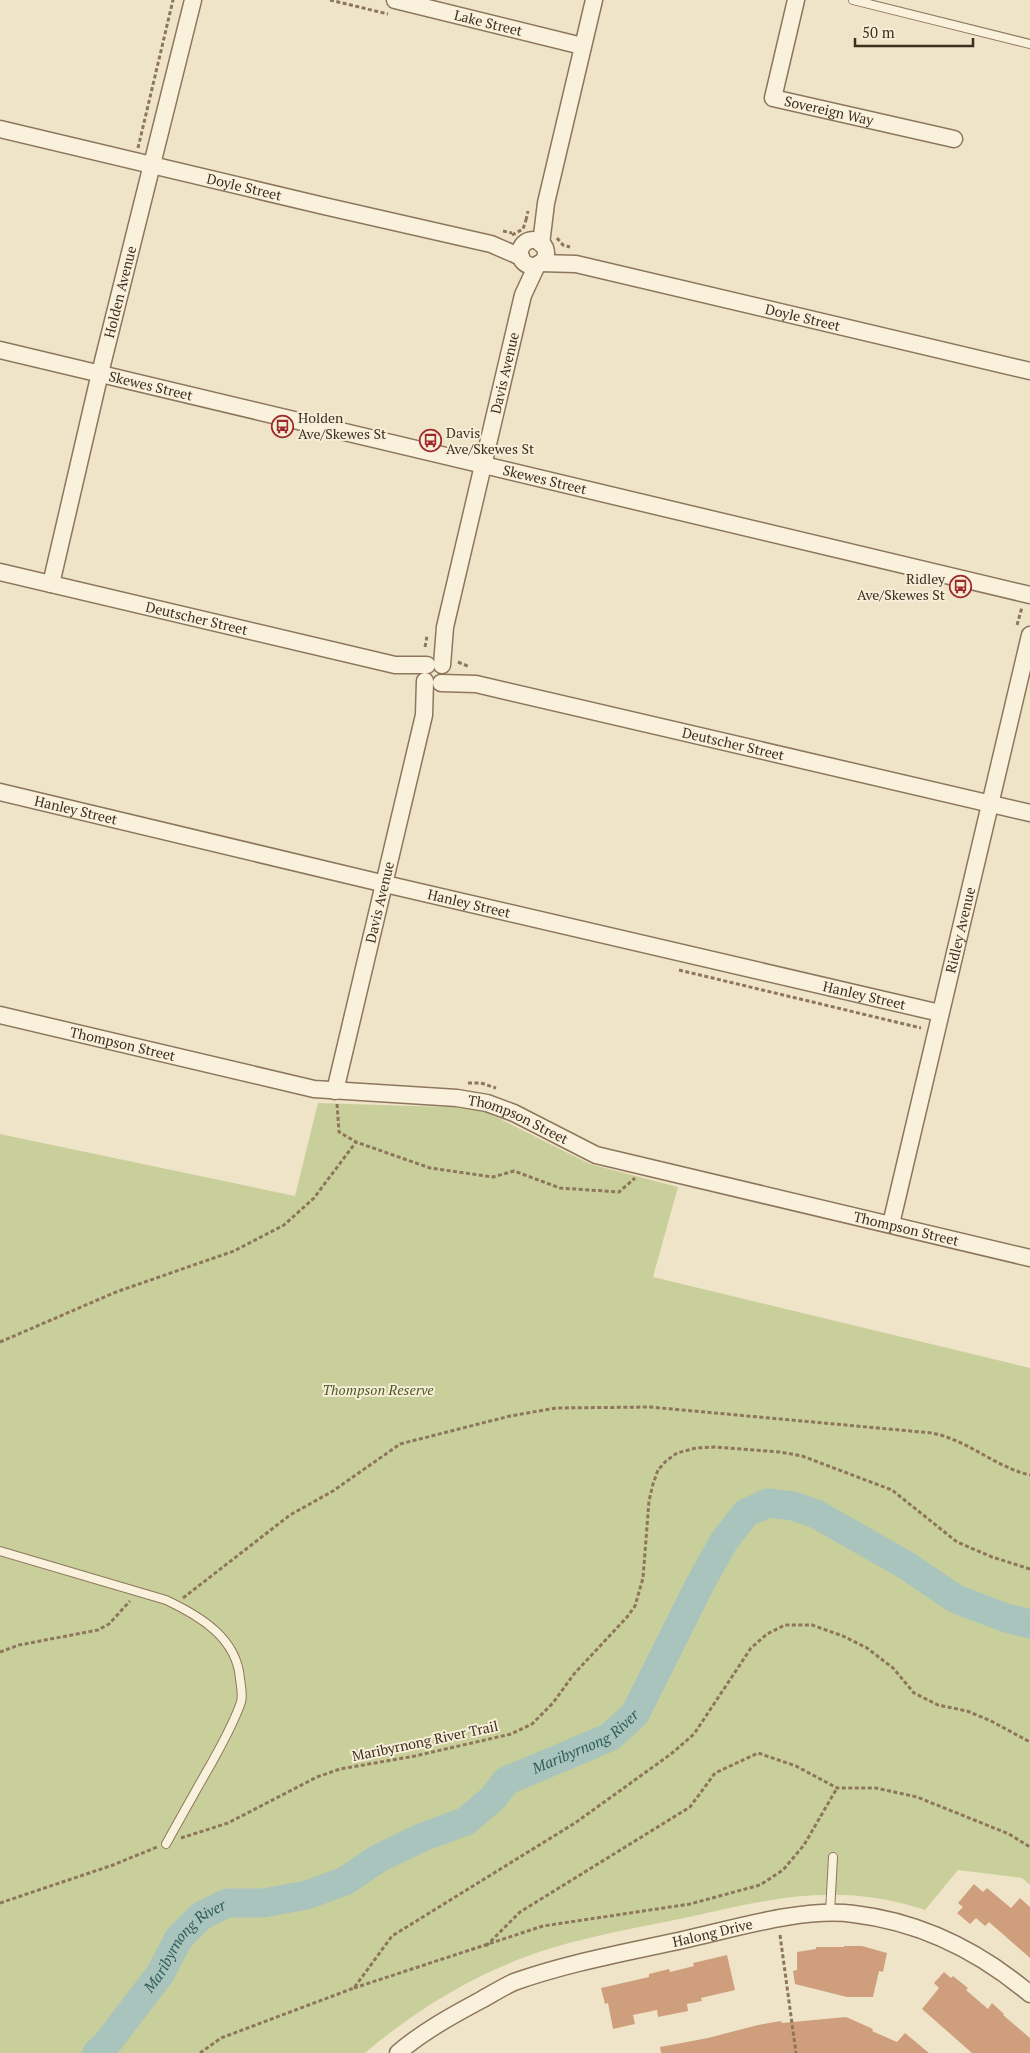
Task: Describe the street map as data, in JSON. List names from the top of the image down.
{
  "streets": {
    "street": [
      "Lake Street",
      "Sovereign Way",
      "Doyle Street",
      "Holden Avenue",
      "Davis Avenue",
      "Skewes Street",
      "Deutscher Street",
      "Hanley Street",
      "Ridley Avenue",
      "Thompson Street",
      "Halong Drive"
    ],
    "path": ["Maribyrnong River Trail"]
  },
  "crossings": [
    ["Lake Street", "Davis Avenue"],
    ["Doyle Street", "Holden Avenue"],
    ["Doyle Street", "Davis Avenue"],
    ["Holden Avenue", "Skewes Street"],
    ["Holden Avenue", "Deutscher Street"],
    ["Davis Avenue", "Skewes Street"],
    ["Davis Avenue", "Deutscher Street"],
    ["Davis Avenue", "Hanley Street"],
    ["Davis Avenue", "Thompson Street"],
    ["Deutscher Street", "Ridley Avenue"],
    ["Hanley Street", "Ridley Avenue"],
    ["Ridley Avenue", "Thompson Street"]
  ],
  "water": ["Maribyrnong River"],
  "parks": ["Thompson Reserve"],
  "places": {
    "bus stop": ["Holden Ave/Skewes St", "Davis Ave/Skewes St", "Ridley Ave/Skewes St"]
  },
  "scale_bar": "50 m"
}
